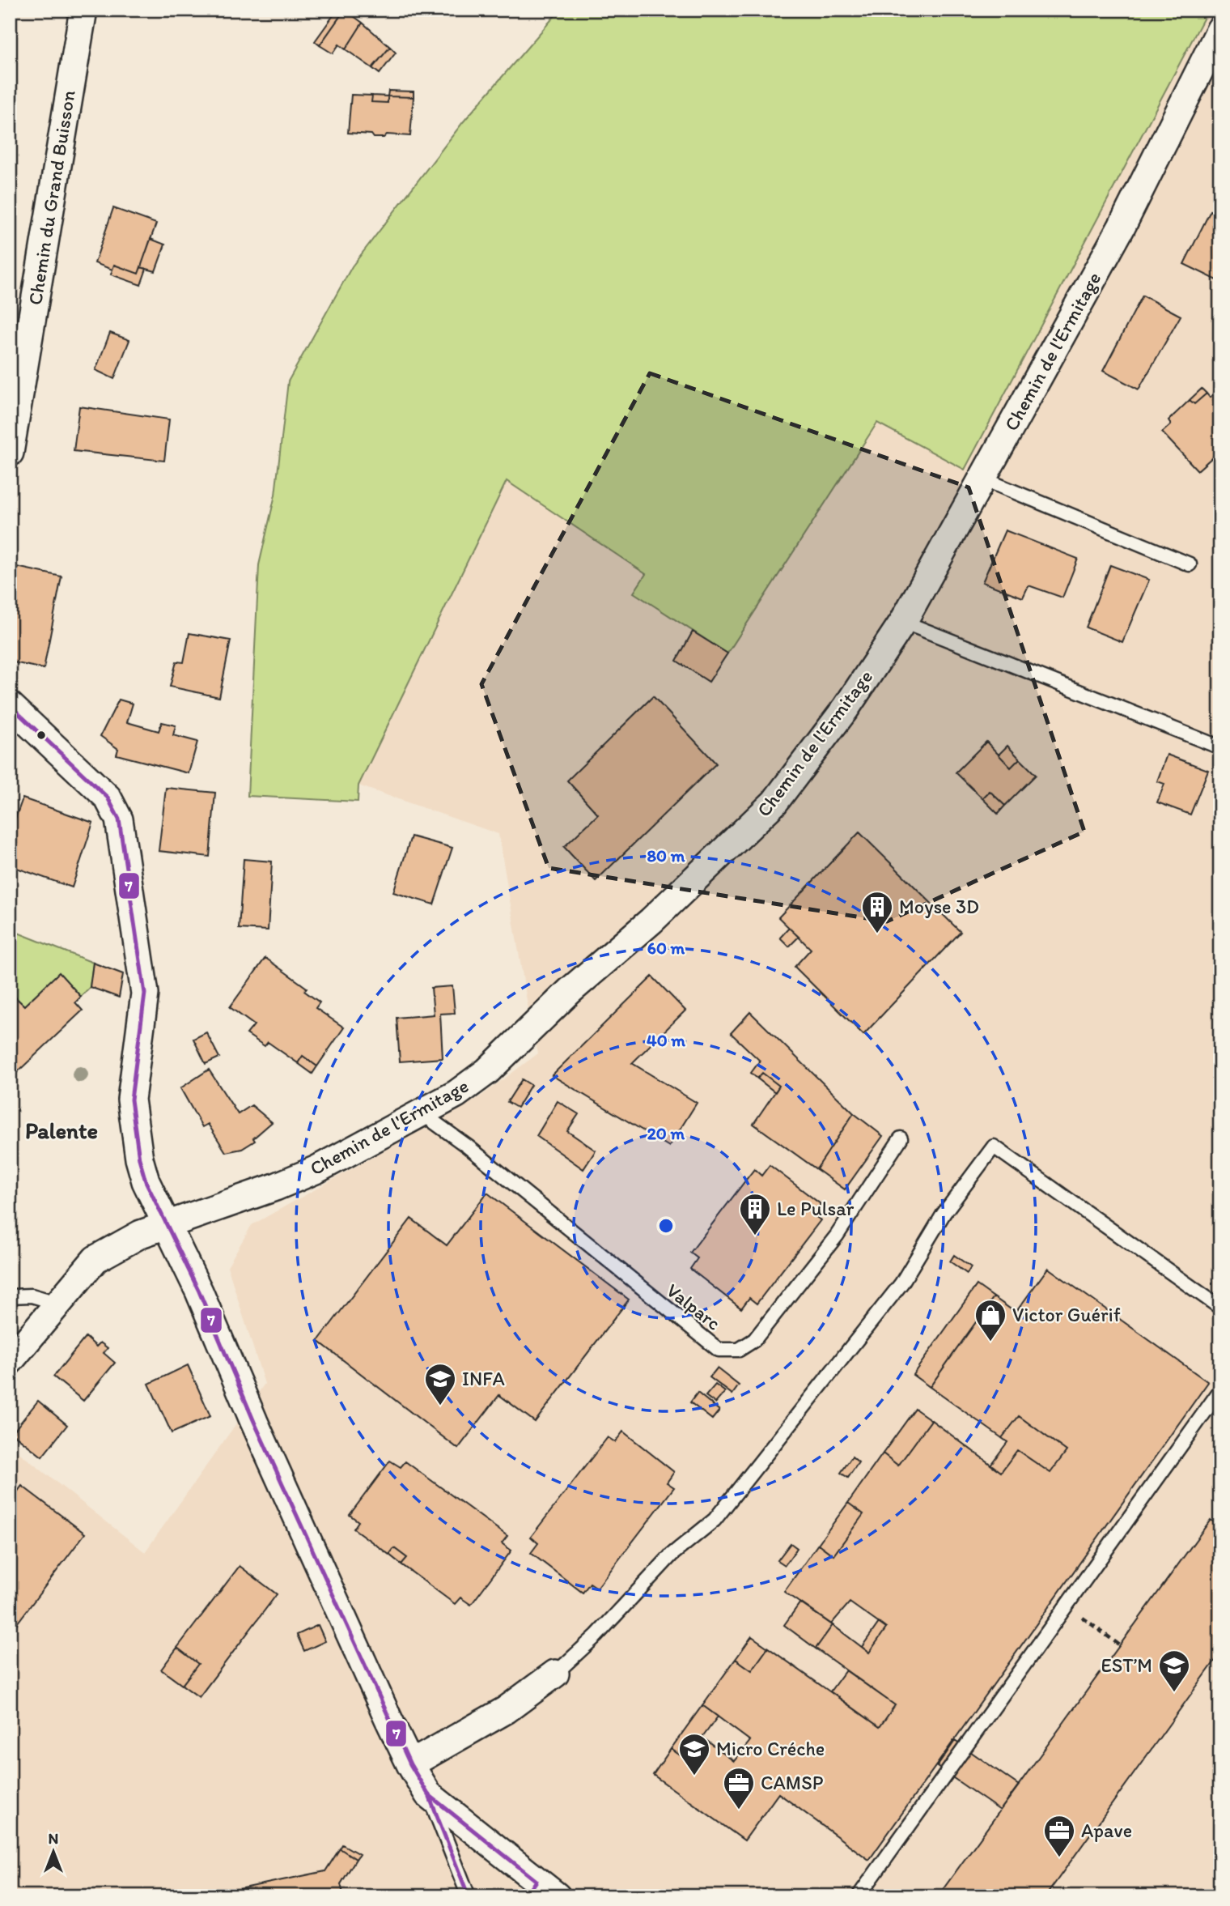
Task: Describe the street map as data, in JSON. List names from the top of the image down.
{
  "streets": {
    "street": ["Chemin du Grand Buisson", "Chemin de l'Ermitage"],
    "lane": ["Valparc"]
  },
  "crossings": [
    ["Chemin de l'Ermitage", "Valparc"]
  ],
  "districts": ["Palente"],
  "places": {
    "building": ["Moyse 3D", "Le Pulsar"],
    "shop": ["Victor Guérif"],
    "school or university": ["INFA", "EST’M", "Micro Créche"],
    "office": ["CAMSP", "Apave"]
  },
  "lines": ["transit line 7"],
  "north": "top",
  "rings": [
    "80 m",
    "60 m",
    "40 m",
    "20 m"
  ]
}
